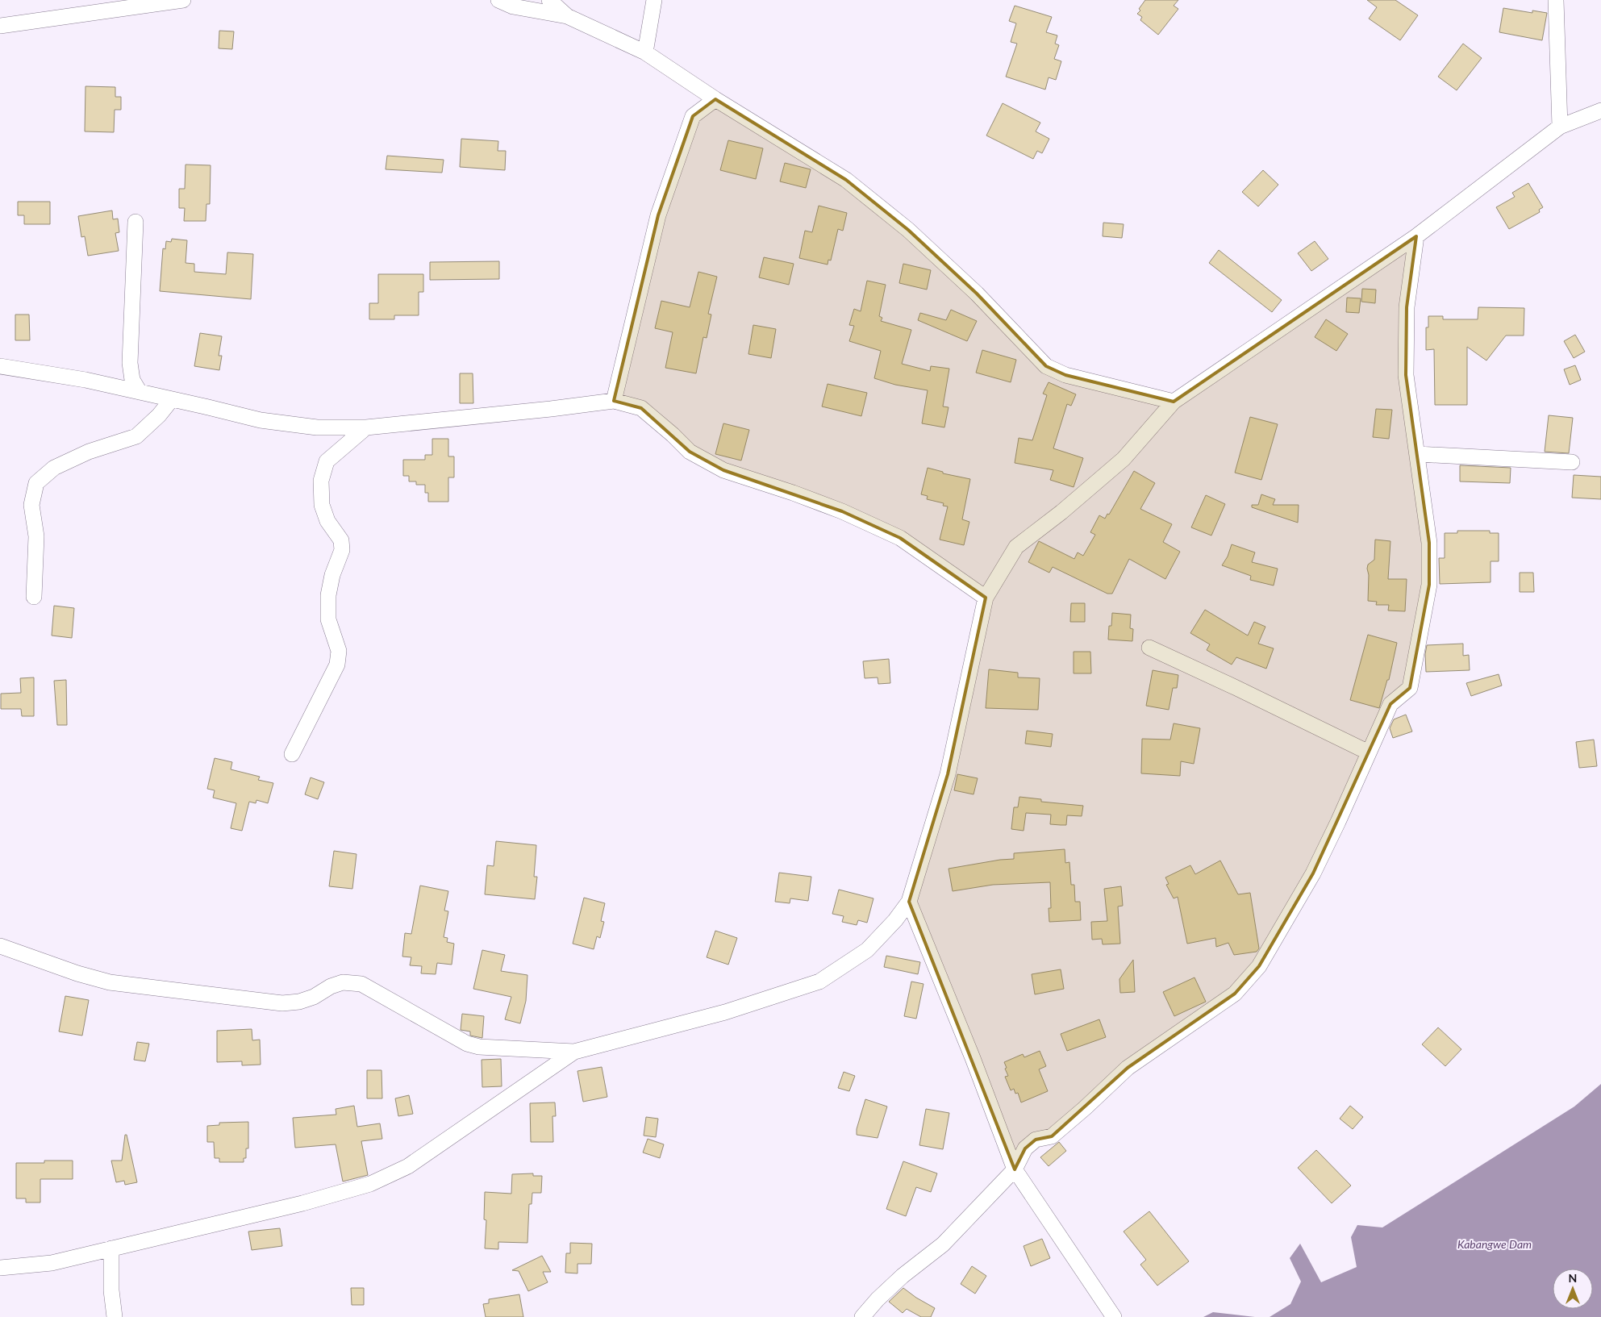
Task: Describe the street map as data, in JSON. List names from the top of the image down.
{
  "water": ["Kabangwe Dam"],
  "north": "top"
}
